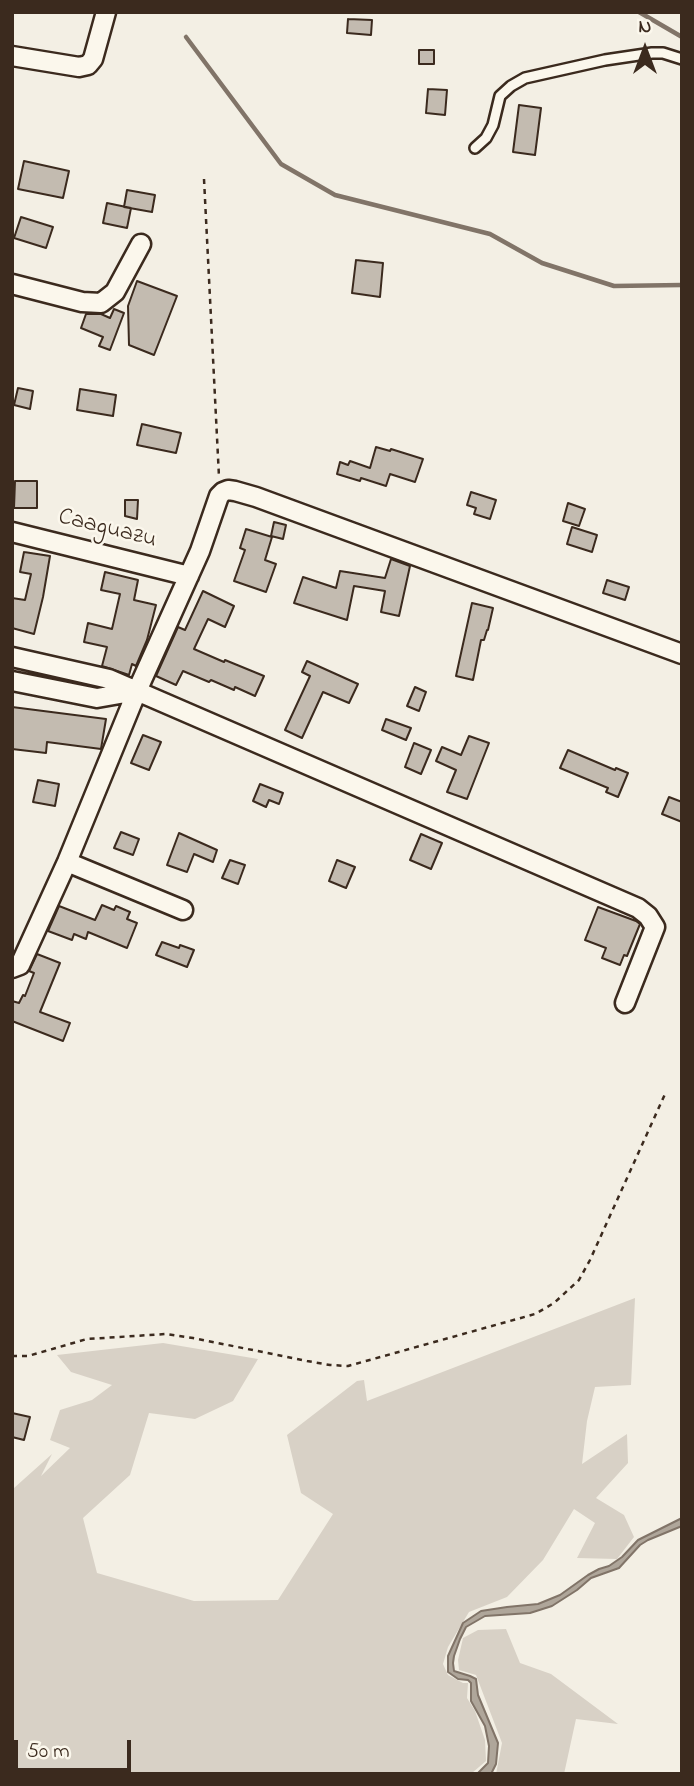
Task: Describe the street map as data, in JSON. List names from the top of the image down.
{
  "streets": {
    "street": ["Caaguazu"]
  },
  "scale_bar": "50 m",
  "north": "top"
}
